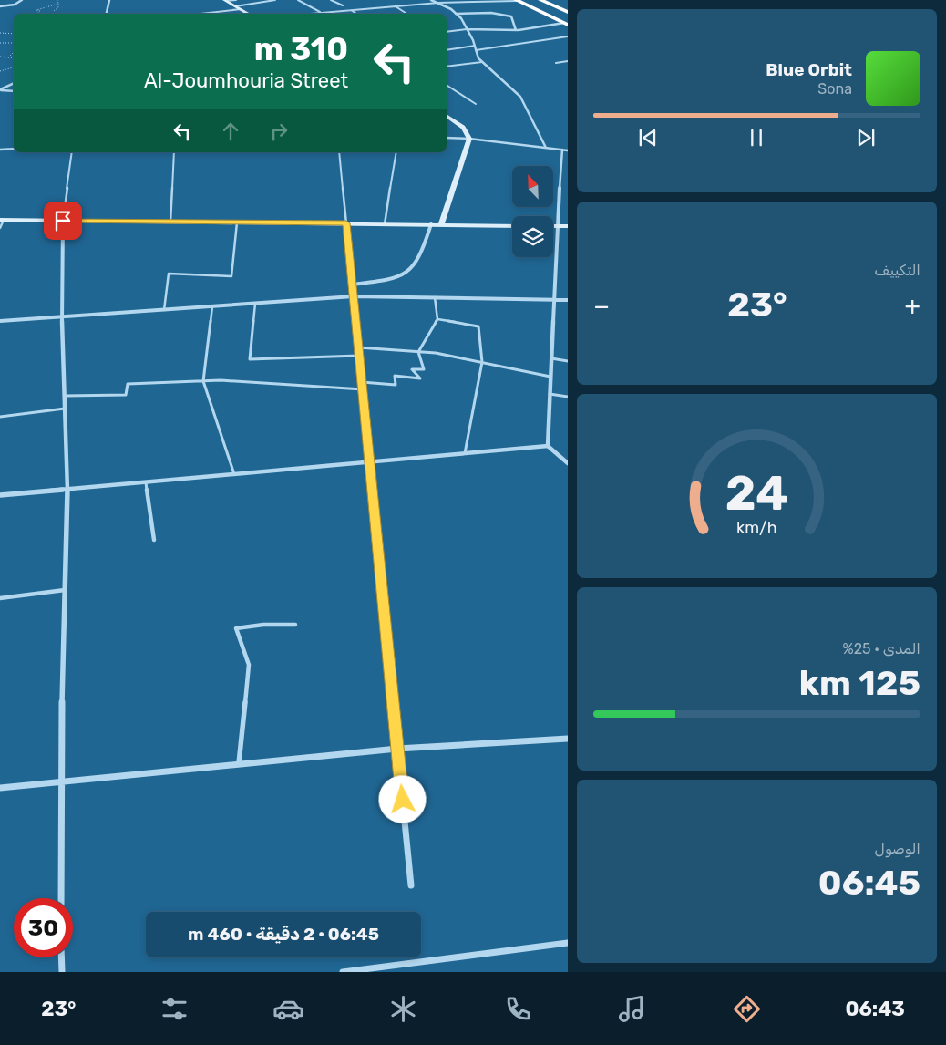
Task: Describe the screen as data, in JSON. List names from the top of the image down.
{
  "north": "top left",
  "page": {
    "turn": ["310 m", "Al-Joumhouria Street"],
    "song": ["Blue Orbit", "Sona"],
    "tile": [
      "التكييف",
      ["المدى · 25%", "125 km"],
      ["الوصول", "06:45"]
    ],
    "heat": ["−", "23°", "+"],
    "limit": "30",
    "trip": "06:45 · 2 دقيقة · 460 m",
    "tabs": ["06:43", "23°"],
    "gauge": ["24", "km/h"]
  }
}
